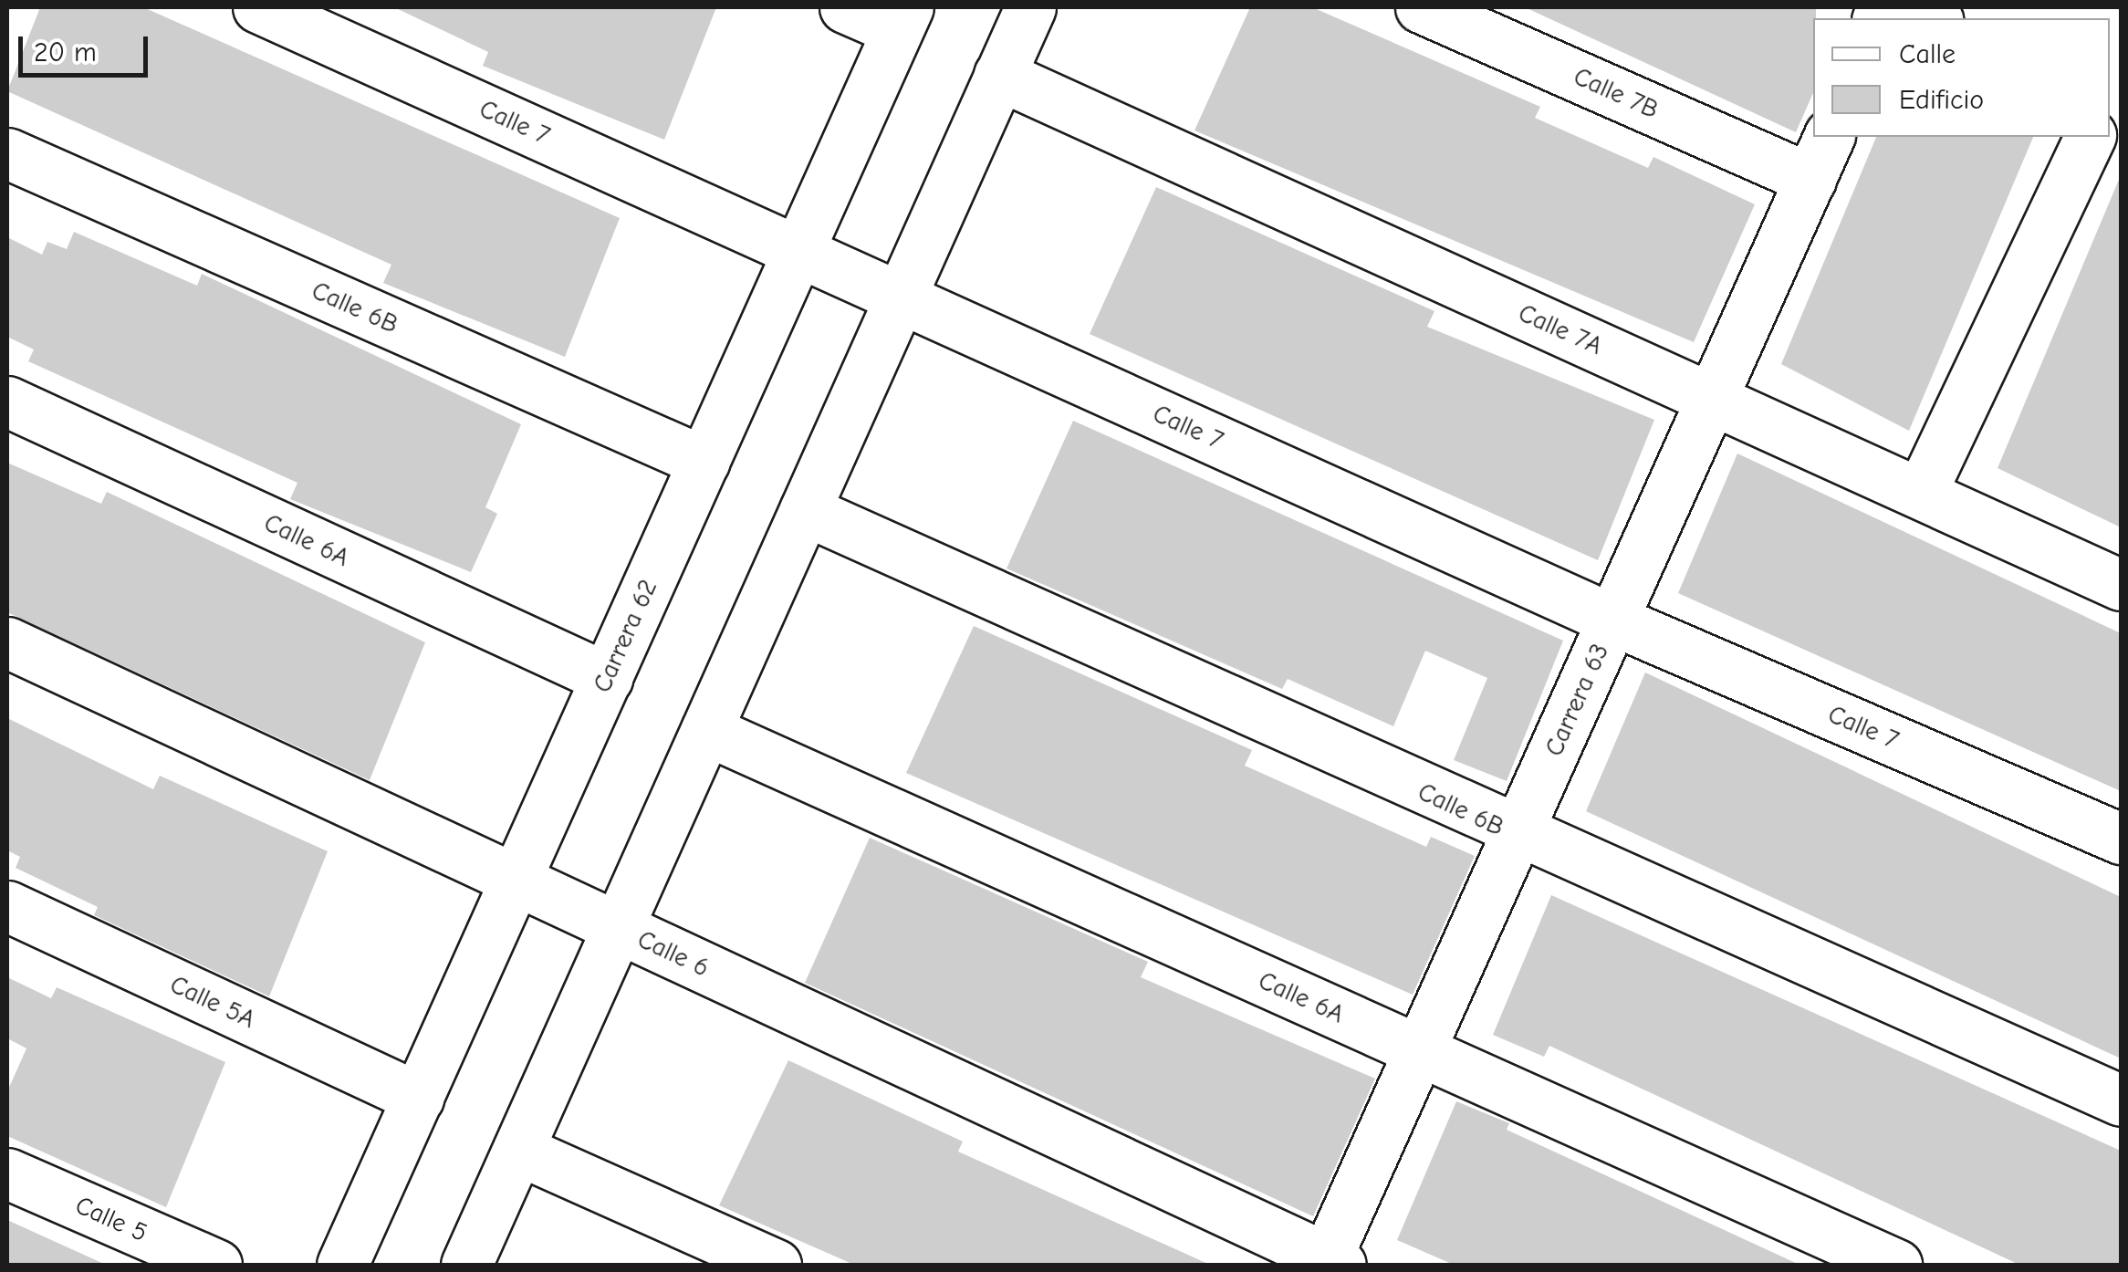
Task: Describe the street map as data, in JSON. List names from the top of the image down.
{
  "streets": {
    "street": [
      "Calle 7B",
      "Calle 7",
      "Calle 6B",
      "Calle 7A",
      "Calle 6A",
      "Carrera 62",
      "Carrera 63",
      "Calle 6",
      "Calle 5A",
      "Calle 5"
    ]
  },
  "crossings": [
    ["Calle 7B", "Carrera 63"],
    ["Calle 7", "Carrera 62"],
    ["Calle 7", "Carrera 63"],
    ["Calle 6B", "Carrera 62"],
    ["Calle 6B", "Carrera 63"],
    ["Calle 7A", "Carrera 63"],
    ["Calle 6A", "Carrera 62"],
    ["Calle 6A", "Carrera 63"],
    ["Carrera 62", "Calle 6"],
    ["Carrera 62", "Calle 5A"],
    ["Carrera 63", "Calle 6"]
  ],
  "legend": ["Calle", "Edificio"],
  "scale_bar": "20 m"
}
